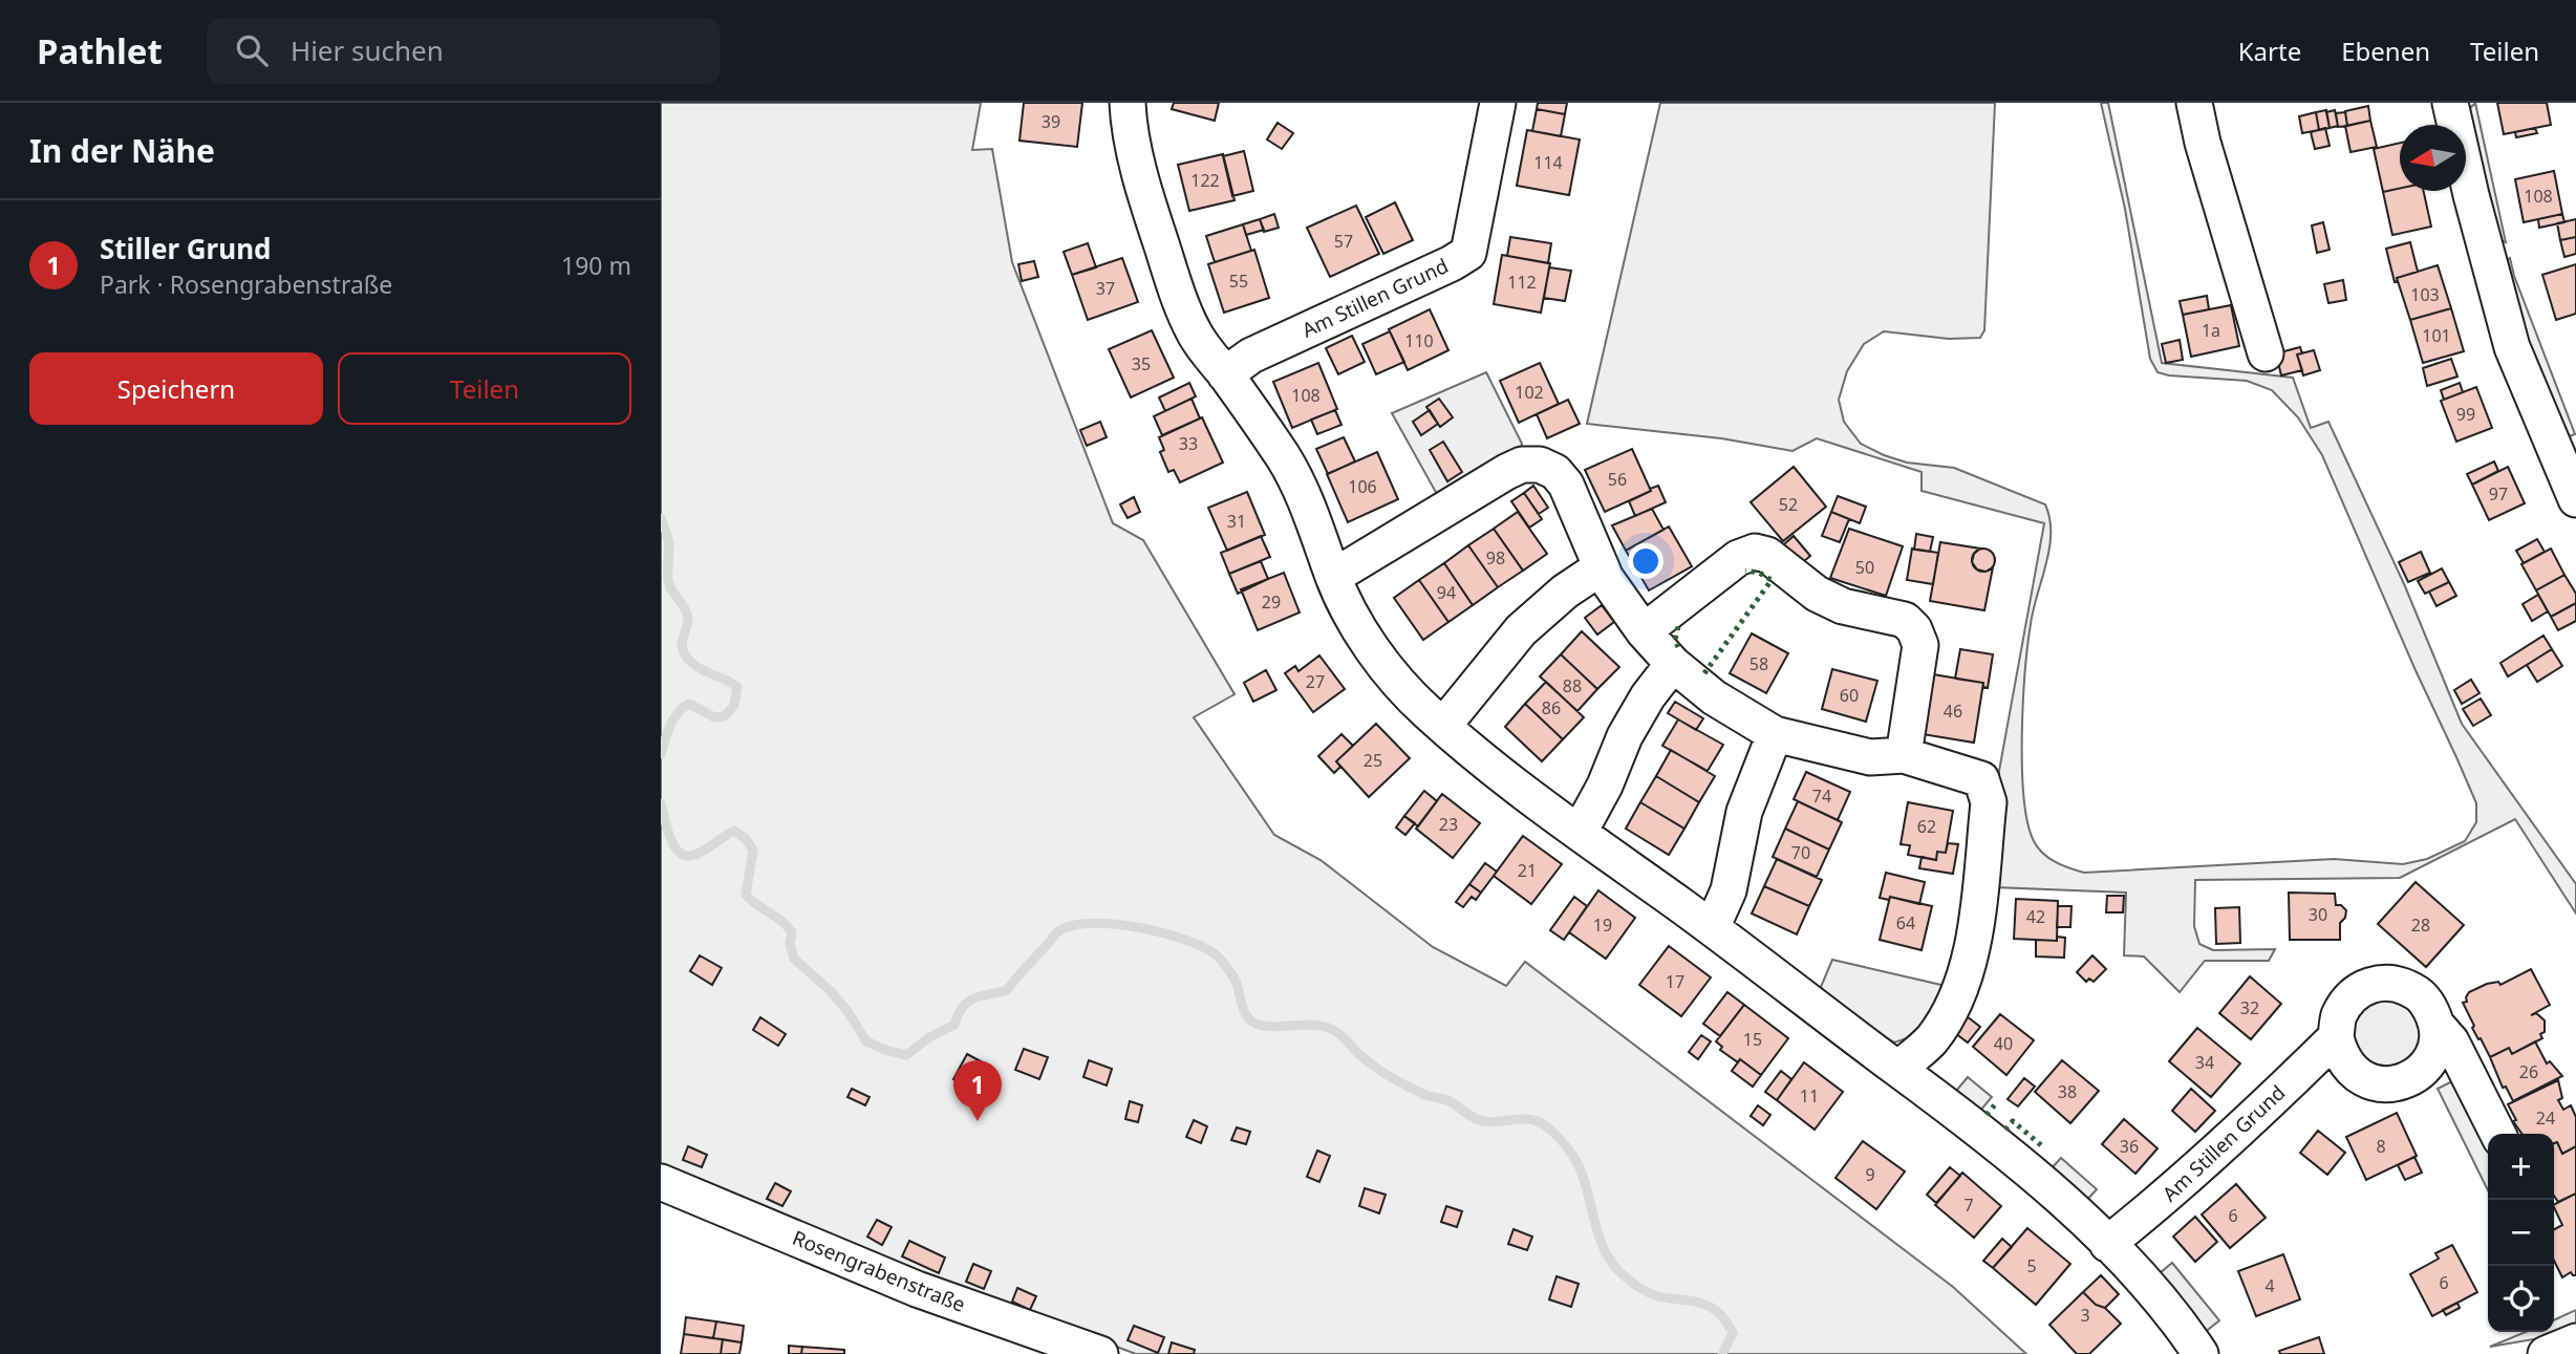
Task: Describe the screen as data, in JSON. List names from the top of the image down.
{
  "streets": {
    "street": ["Am Stillen Grund", "Rosengrabenstraße"]
  },
  "house_numbers": [
    "39",
    "114",
    "122",
    "108",
    "57",
    "55",
    "112",
    "37",
    "103",
    "1a",
    "101",
    "110",
    "35",
    "102",
    "108",
    "99",
    "33",
    "56",
    "106",
    "97",
    "52",
    "31",
    "98",
    "50",
    "94",
    "29",
    "58",
    "27",
    "88",
    "60",
    "86",
    "46",
    "25",
    "74",
    "23",
    "62",
    "70",
    "21",
    "30",
    "42",
    "64",
    "19",
    "28",
    "17",
    "32",
    "15",
    "40",
    "34",
    "26",
    "38",
    "11",
    "24",
    "36",
    "8",
    "9",
    "7",
    "6",
    "5",
    "6",
    "4",
    "3"
  ],
  "north": "left",
  "page": {
    "header": "Pathlet",
    "search": "Hier suchen",
    "nav": ["Karte", "Ebenen", "Teilen"],
    "heading": "In der Nähe",
    "list": [
      {
        "mark": "1",
        "name": "Stiller Grund",
        "note": "Park · Rosengrabenstraße",
        "value": "190 m"
      }
    ],
    "buttons": ["Speichern", "Teilen"],
    "pins": "1",
    "map_buttons": ["+", "−"]
  }
}
